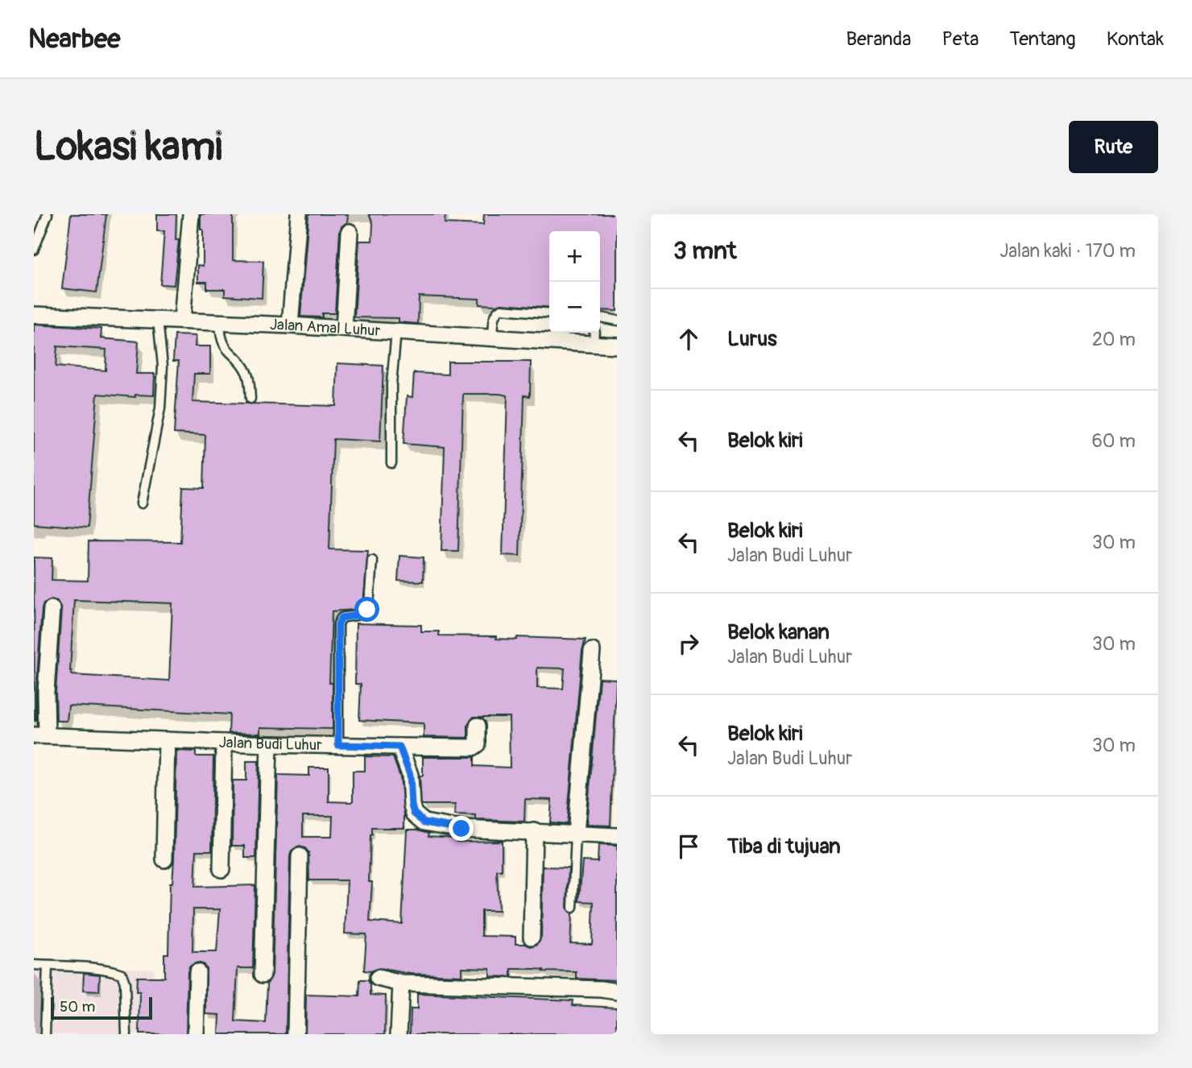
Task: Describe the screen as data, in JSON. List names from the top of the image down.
{
  "streets": {
    "street": ["Jalan Amal Luhur", "Jalan Budi Luhur"]
  },
  "scale_bar": "50 m",
  "page": {
    "header": "Nearbee",
    "nav": [
      "Beranda",
      "Peta",
      "Tentang",
      "Kontak"
    ],
    "buttons": "Rute",
    "title": "Lokasi kami",
    "heading": ["3 mnt", "Jalan kaki · 170 m"],
    "map_buttons": ["+", "−"],
    "list": [
      ["Lurus", "20 m"],
      ["Belok kiri", "60 m"],
      ["Belok kiri", "Jalan Budi Luhur", "30 m"],
      ["Belok kanan", "Jalan Budi Luhur", "30 m"],
      ["Belok kiri", "Jalan Budi Luhur", "30 m"],
      "Tiba di tujuan"
    ],
    "scale": "50 m"
  }
}
